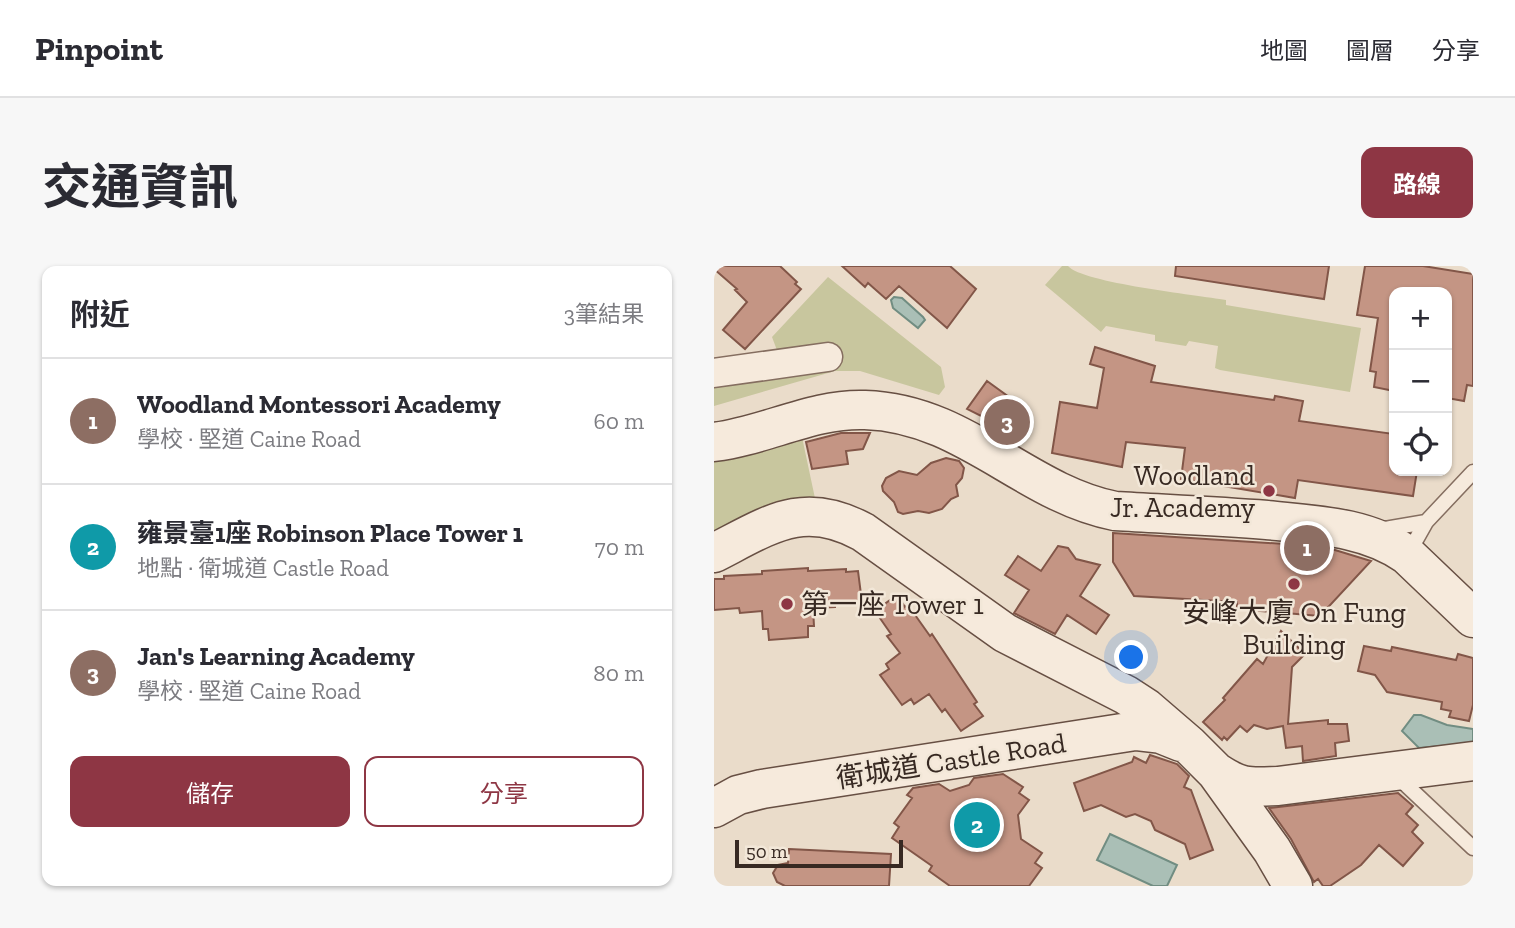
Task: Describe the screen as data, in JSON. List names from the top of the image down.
{
  "streets": {
    "street": ["衛城道 Castle Road"]
  },
  "places": ["Woodland Jr. Academy", "安峰大廈 On Fung Building", "第一座 Tower 1"],
  "scale_bar": "50 m",
  "page": {
    "header": "Pinpoint",
    "nav": ["地圖", "圖層", "分享"],
    "title": "交通資訊",
    "buttons": [
      "路線",
      ["儲存", "分享"]
    ],
    "heading": ["附近", "3筆結果"],
    "map_buttons": ["+", "−"],
    "list": [
      {
        "mark": "1",
        "name": "Woodland Montessori Academy",
        "note": "學校 · 堅道 Caine Road",
        "value": "60 m"
      },
      {
        "mark": "2",
        "name": "雍景臺1座 Robinson Place Tower 1",
        "note": "地點 · 衛城道 Castle Road",
        "value": "70 m"
      },
      {
        "mark": "3",
        "name": "Jan's Learning Academy",
        "note": "學校 · 堅道 Caine Road",
        "value": "80 m"
      }
    ],
    "pins": ["3", "1", "2"],
    "scale": "50 m"
  }
}
